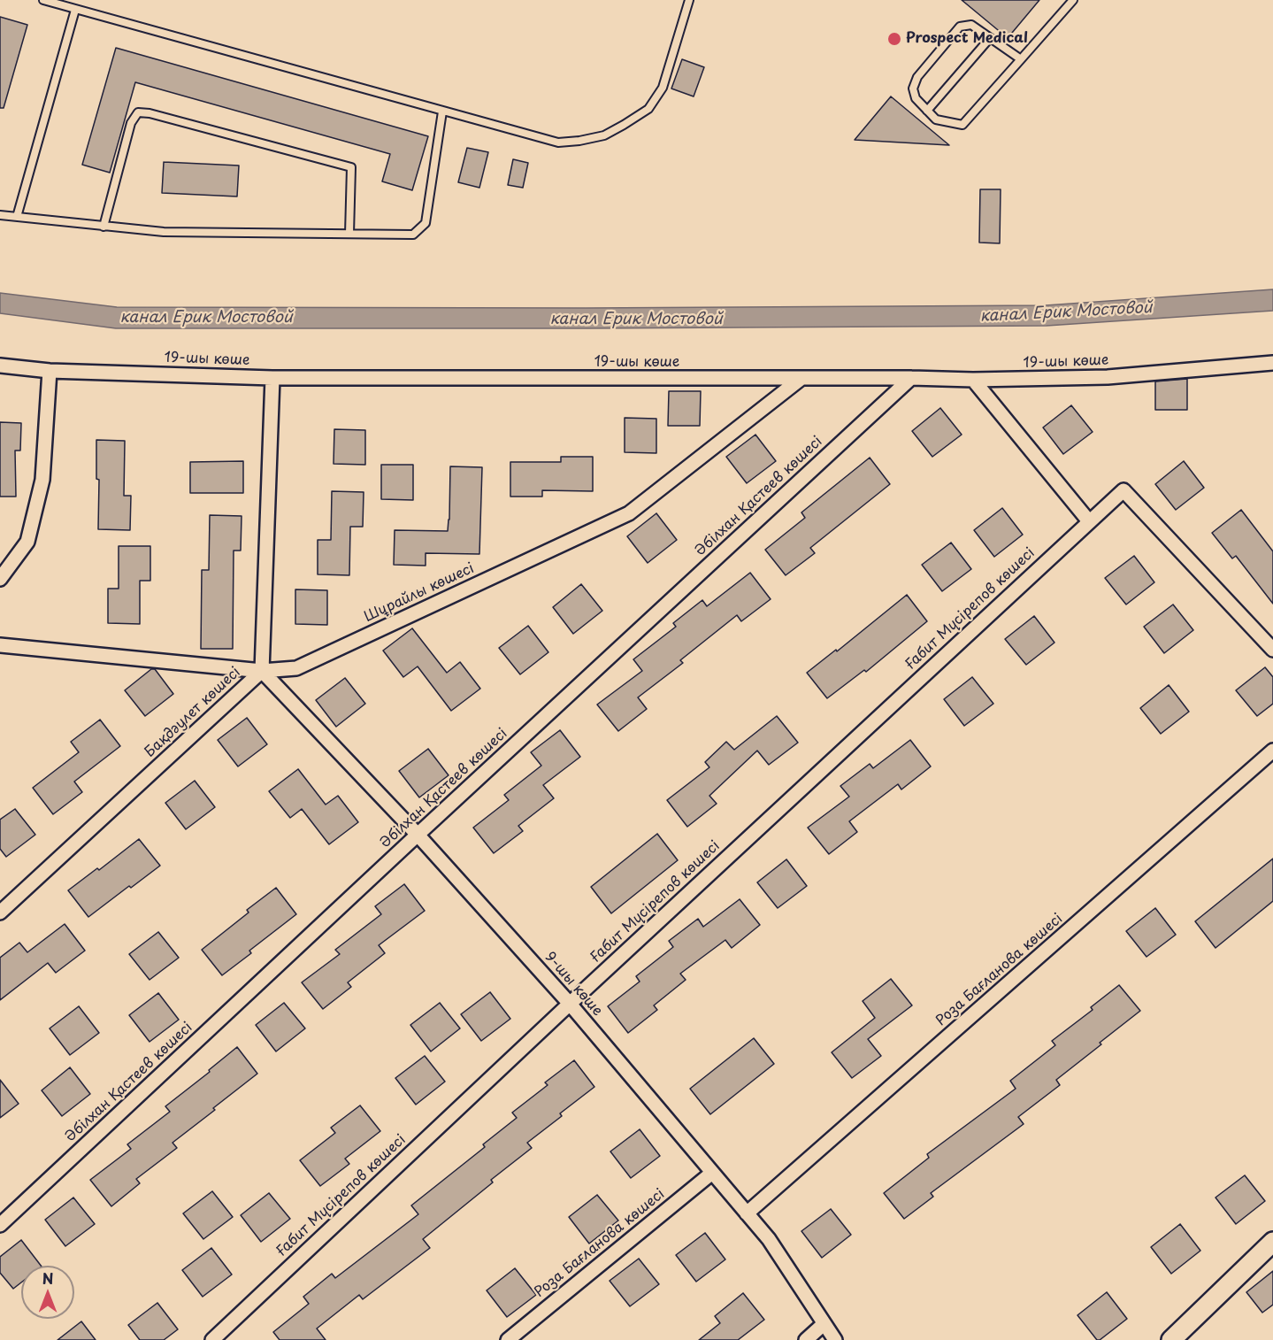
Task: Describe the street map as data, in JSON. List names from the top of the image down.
{
  "streets": {
    "street": [
      "19-шы көше",
      "Әбілхан Қастеев көшесi",
      "Шұрайлы көшесі",
      "Ғабит Мүсірепов көшесi",
      "Бақдәулет көшесi",
      "Роза Бағланова көшесi",
      "9-шы көше"
    ]
  },
  "crossings": [
    ["19-шы көше", "Әбілхан Қастеев көшесi"],
    ["19-шы көше", "Шұрайлы көшесі"],
    ["19-шы көше", "Бақдәулет көшесi"],
    ["Әбілхан Қастеев көшесi", "9-шы көше"],
    ["Шұрайлы көшесі", "Бақдәулет көшесi"],
    ["Шұрайлы көшесі", "9-шы көше"],
    ["Ғабит Мүсірепов көшесi", "9-шы көше"],
    ["Бақдәулет көшесi", "9-шы көше"],
    ["Роза Бағланова көшесi", "9-шы көше"]
  ],
  "water": ["канал Ерик Мостовой"],
  "places": ["Prospect Medical"],
  "north": "top"
}
